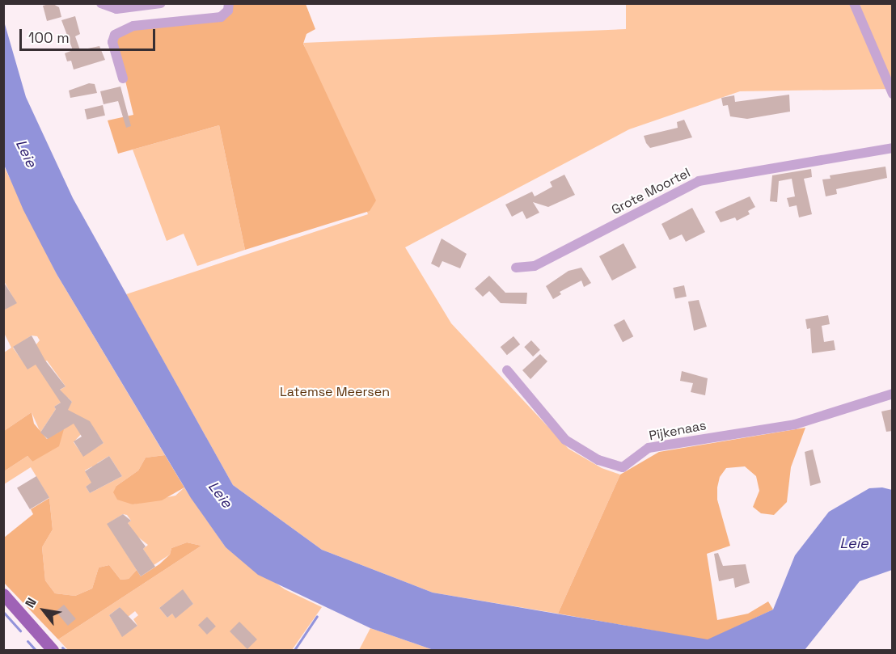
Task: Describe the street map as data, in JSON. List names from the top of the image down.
{
  "streets": {
    "street": ["Grote Moortel", "Pijkenaas"]
  },
  "water": ["Leie"],
  "parks": ["Latemse Meersen"],
  "scale_bar": "100 m",
  "north": "top left"
}
